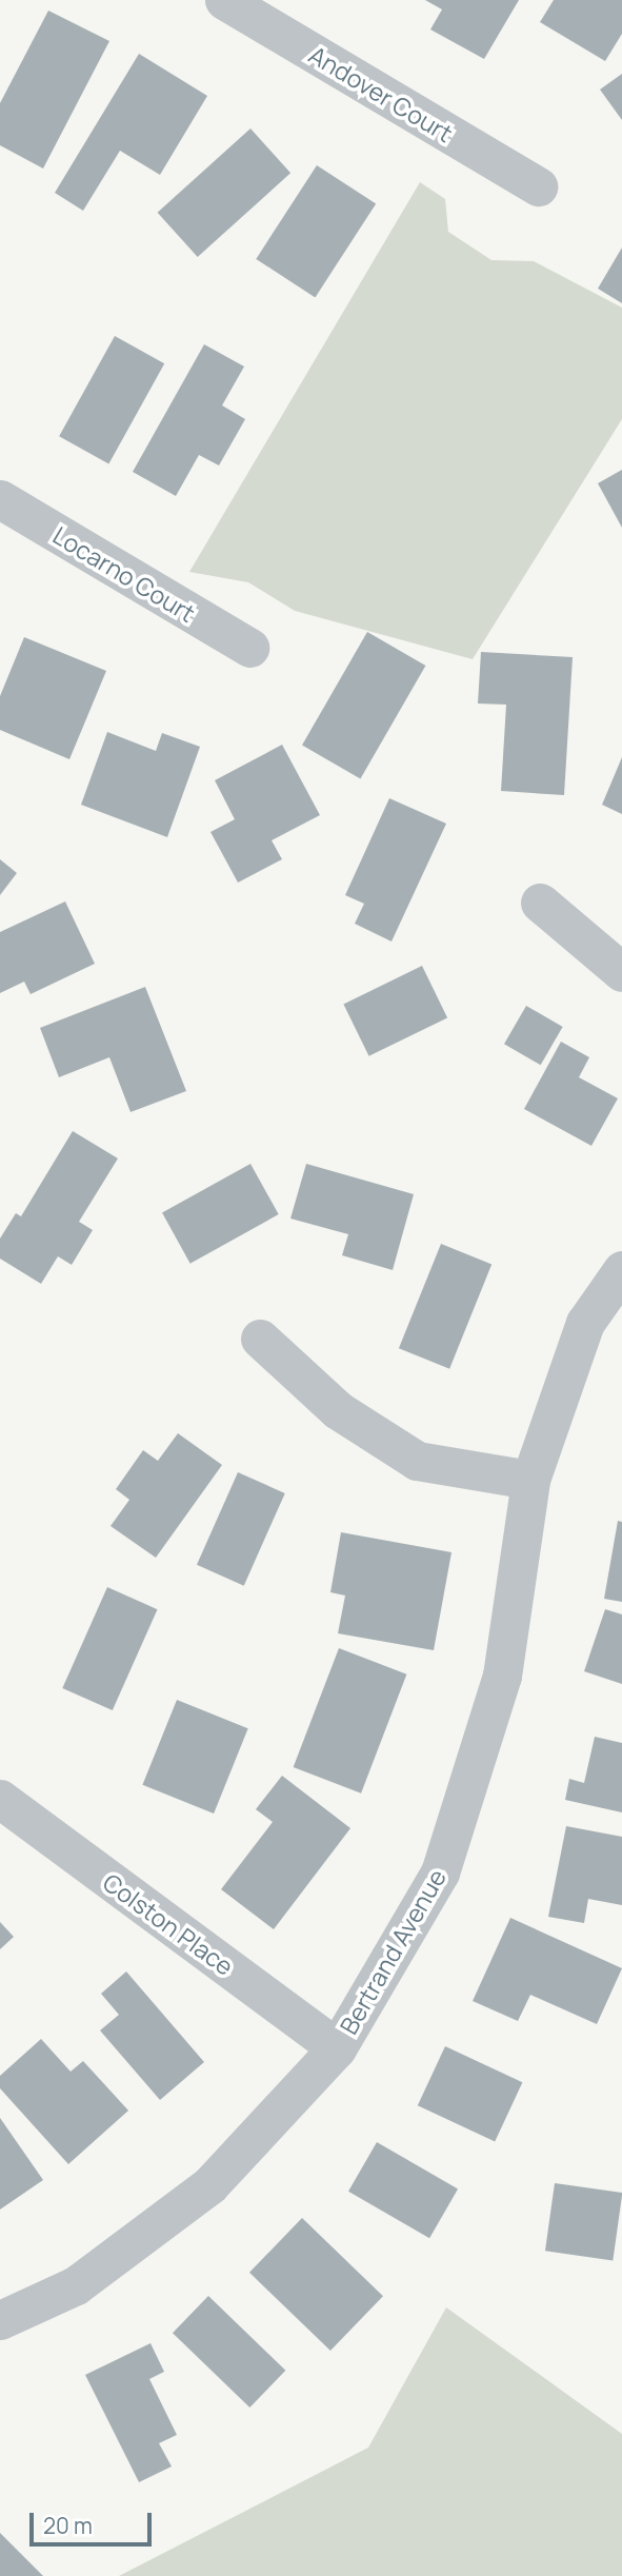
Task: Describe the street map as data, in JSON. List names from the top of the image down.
{
  "streets": {
    "street": [
      "Andover Court",
      "Locarno Court",
      "Colston Place",
      "Bertrand Avenue"
    ]
  },
  "crossings": [
    ["Colston Place", "Bertrand Avenue"]
  ],
  "scale_bar": "20 m"
}
